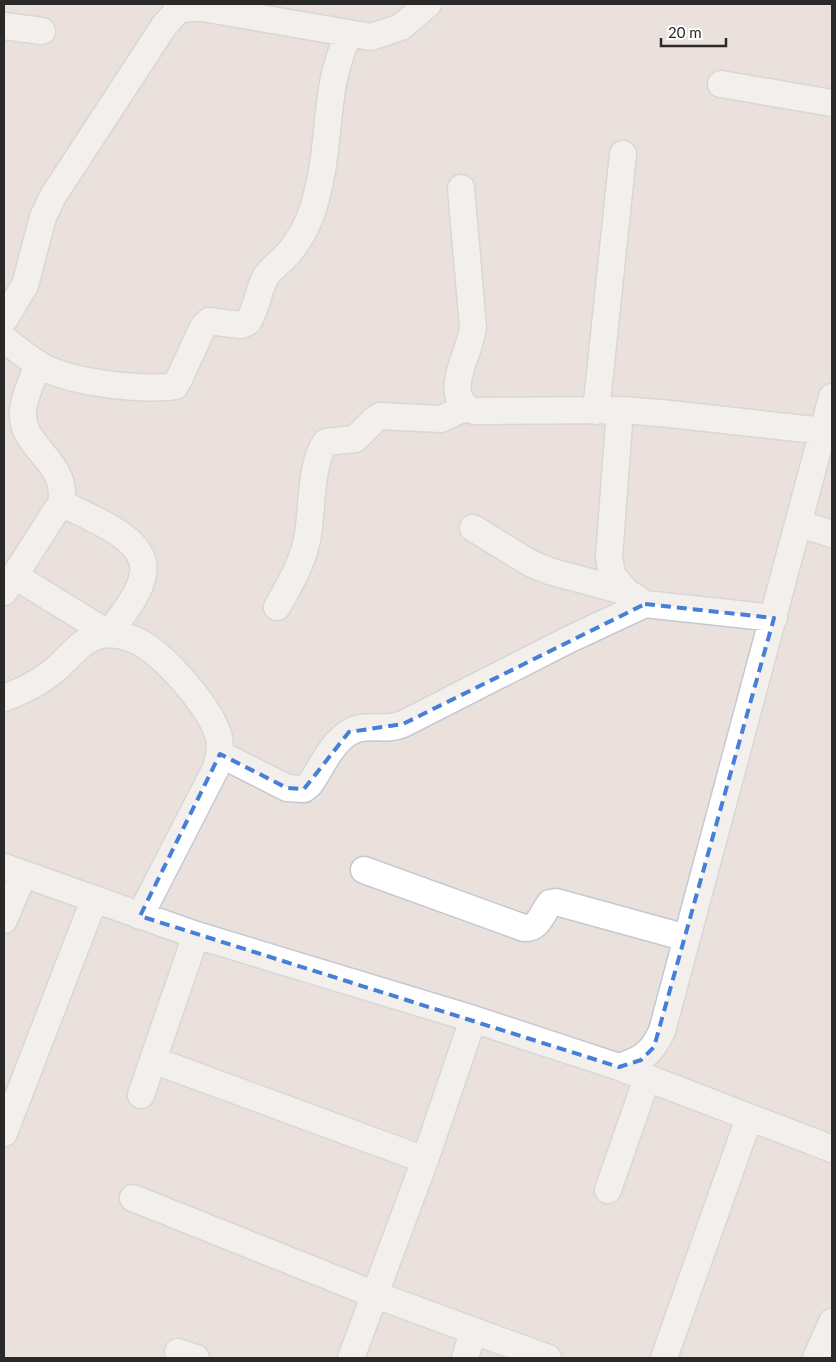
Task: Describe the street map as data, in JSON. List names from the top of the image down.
{
  "scale_bar": "20 m"
}
